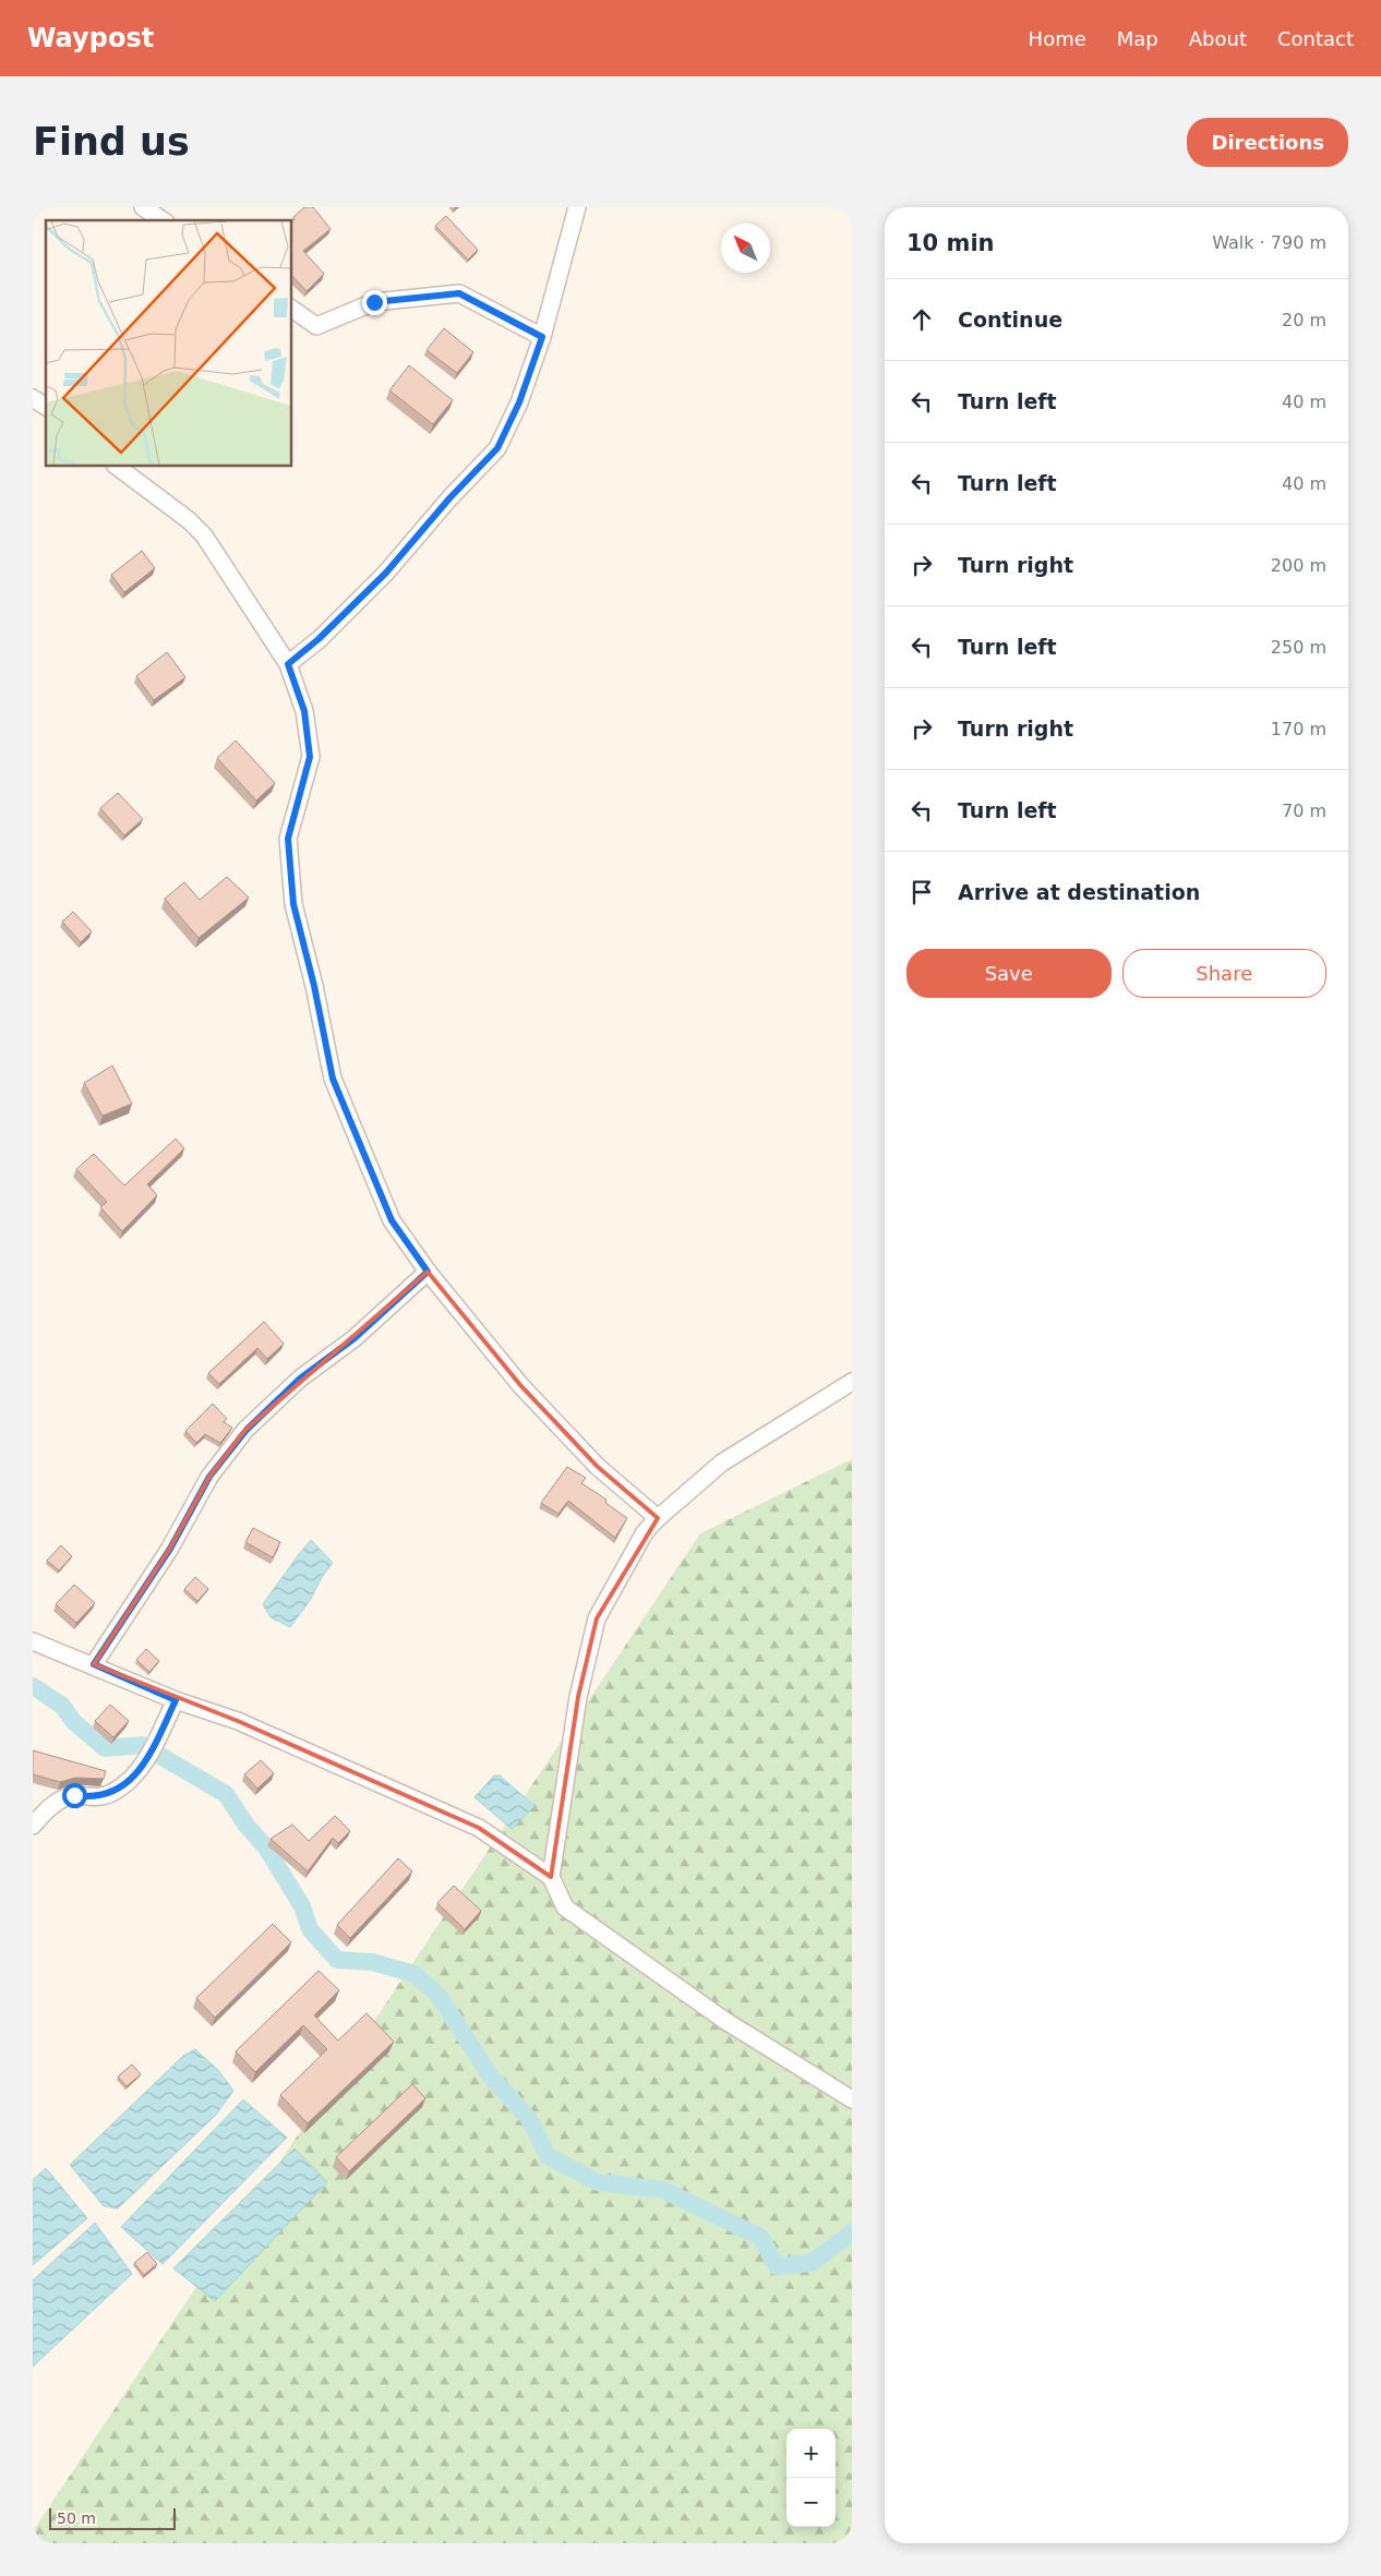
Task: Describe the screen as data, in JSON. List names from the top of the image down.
{
  "scale_bar": "50 m",
  "north": "top left",
  "page": {
    "header": "Waypost",
    "nav": [
      "Home",
      "Map",
      "About",
      "Contact"
    ],
    "buttons": [
      "Directions",
      ["Save", "Share"]
    ],
    "title": "Find us",
    "heading": ["10 min", "Walk · 790 m"],
    "list": [
      ["Continue", "20 m"],
      ["Turn left", "40 m"],
      ["Turn left", "40 m"],
      ["Turn right", "200 m"],
      ["Turn left", "250 m"],
      ["Turn right", "170 m"],
      ["Turn left", "70 m"],
      "Arrive at destination"
    ],
    "map_buttons": ["+", "−"],
    "scale": "50 m"
  }
}
